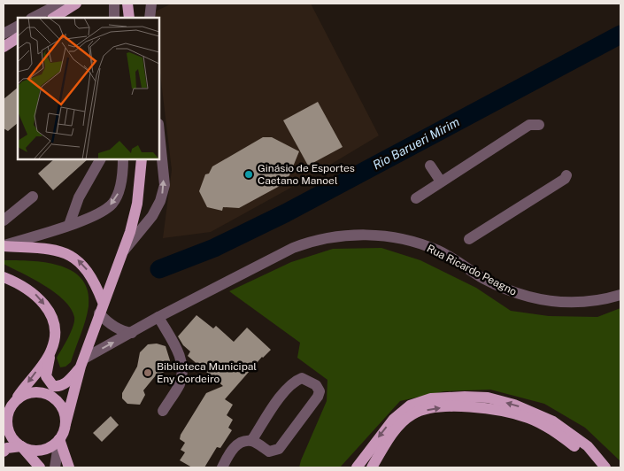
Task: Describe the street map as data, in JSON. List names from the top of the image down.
{
  "streets": {
    "street": ["Rua Ricardo Peagno"]
  },
  "water": ["Rio Barueri Mirim"],
  "places": ["Ginásio de Esportes Caetano Manoel", "Biblioteca Municipal Eny Cordeiro"]
}
